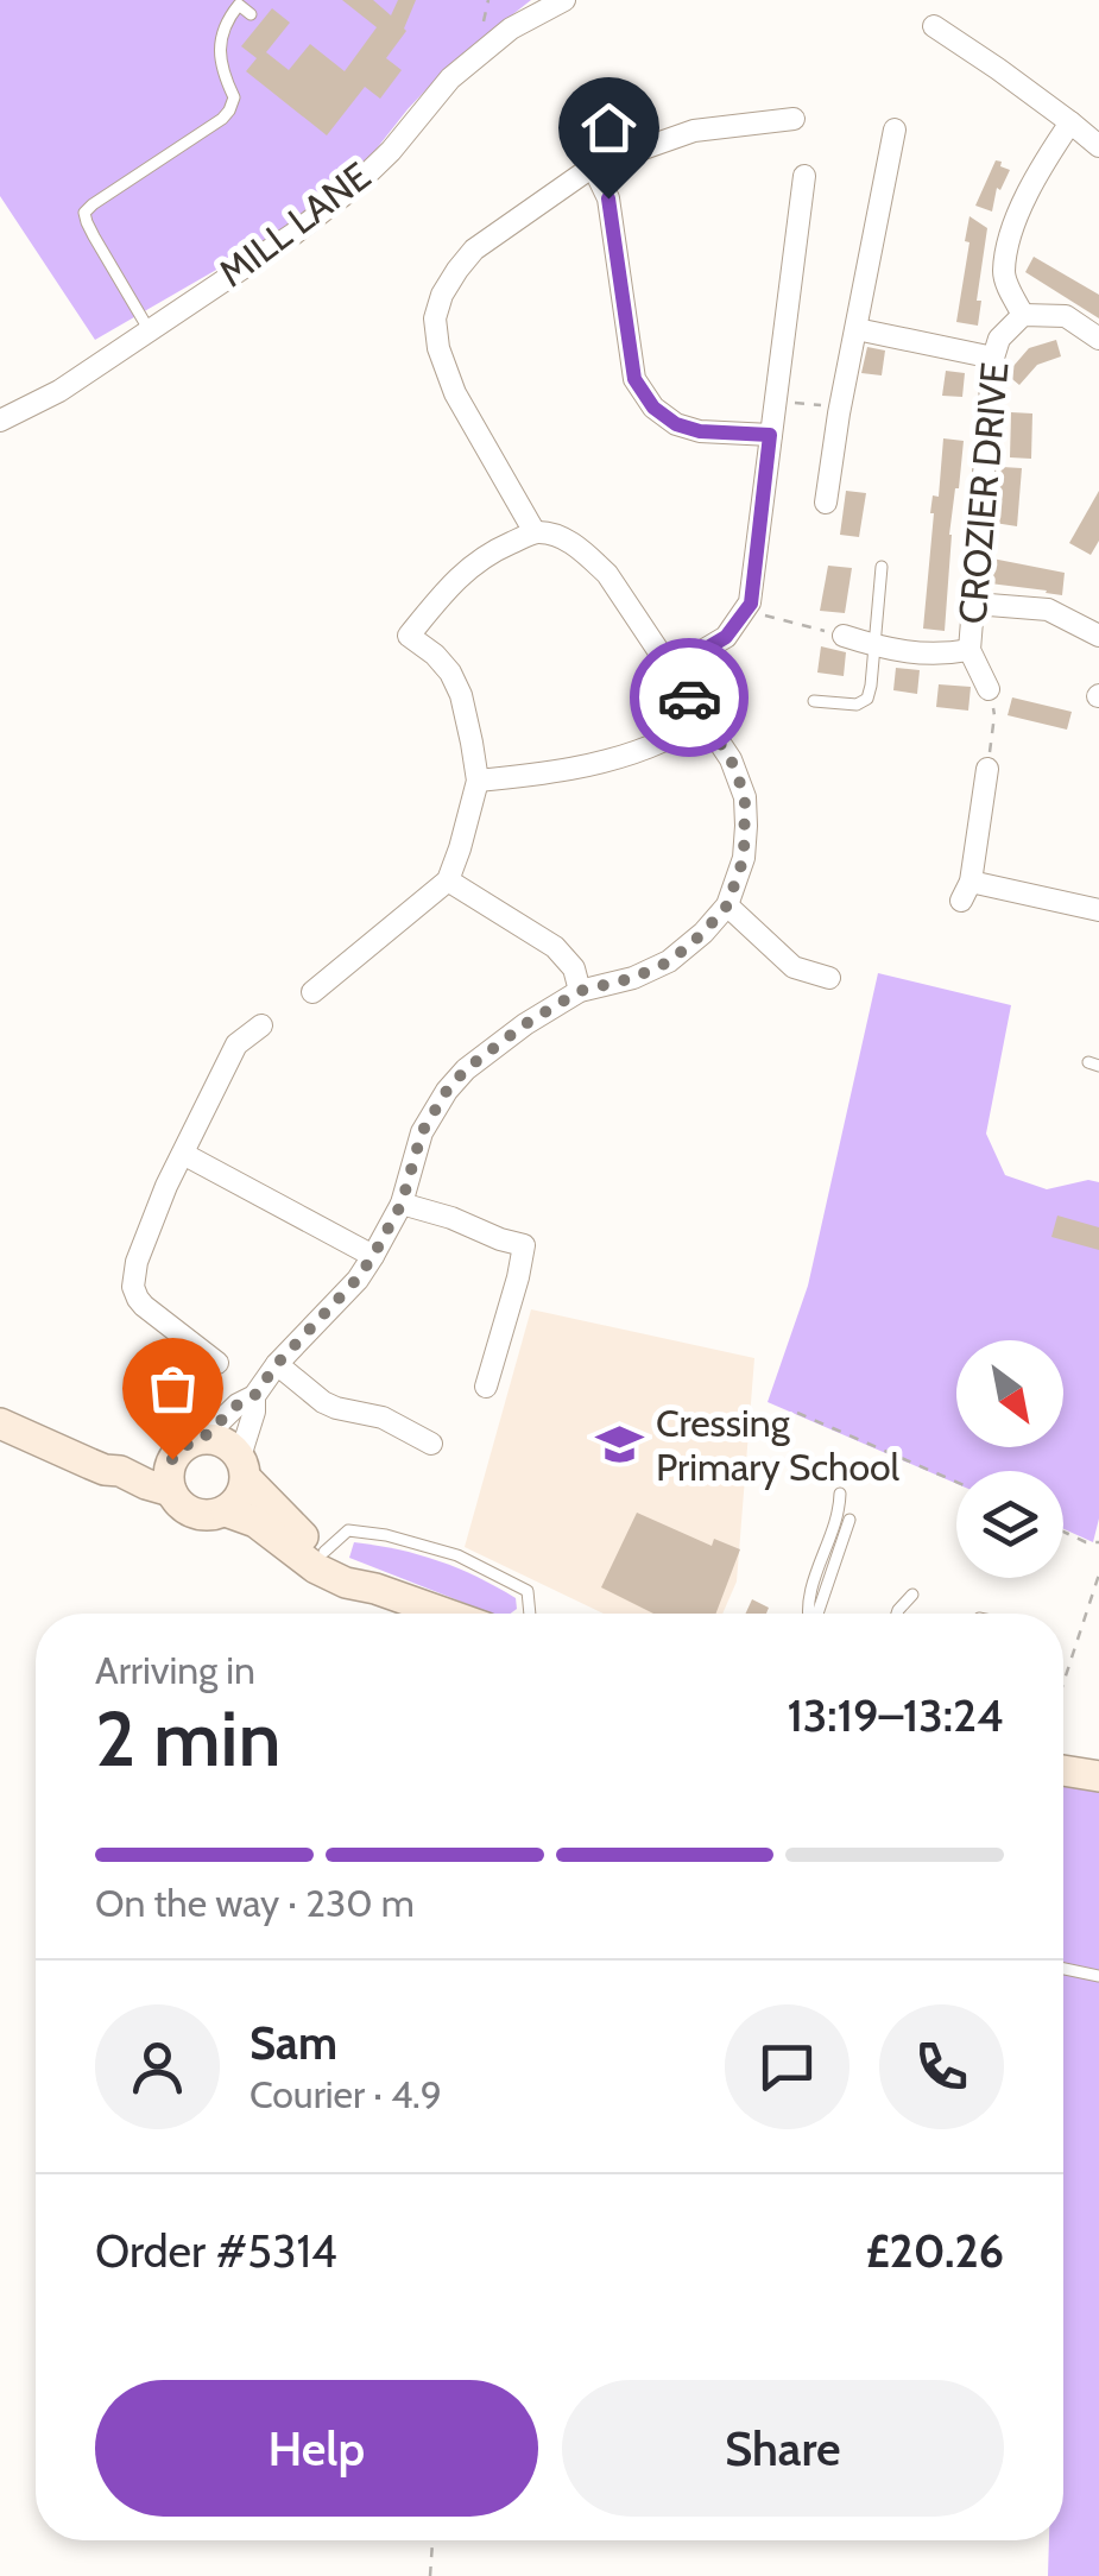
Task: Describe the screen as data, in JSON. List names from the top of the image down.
{
  "streets": {
    "street": ["MILL LANE", "CROZIER DRIVE"]
  },
  "places": {
    "school or university": ["Cressing Primary School"]
  },
  "north": "bottom right",
  "page": {
    "heading": ["2 min", "Arriving in", "13:19–13:24"],
    "panel": [
      "Sam",
      "Courier · 4.9",
      "Order #5314",
      "£20.26"
    ],
    "bar": "On the way · 230 m",
    "buttons": ["Help", "Share"]
  }
}
